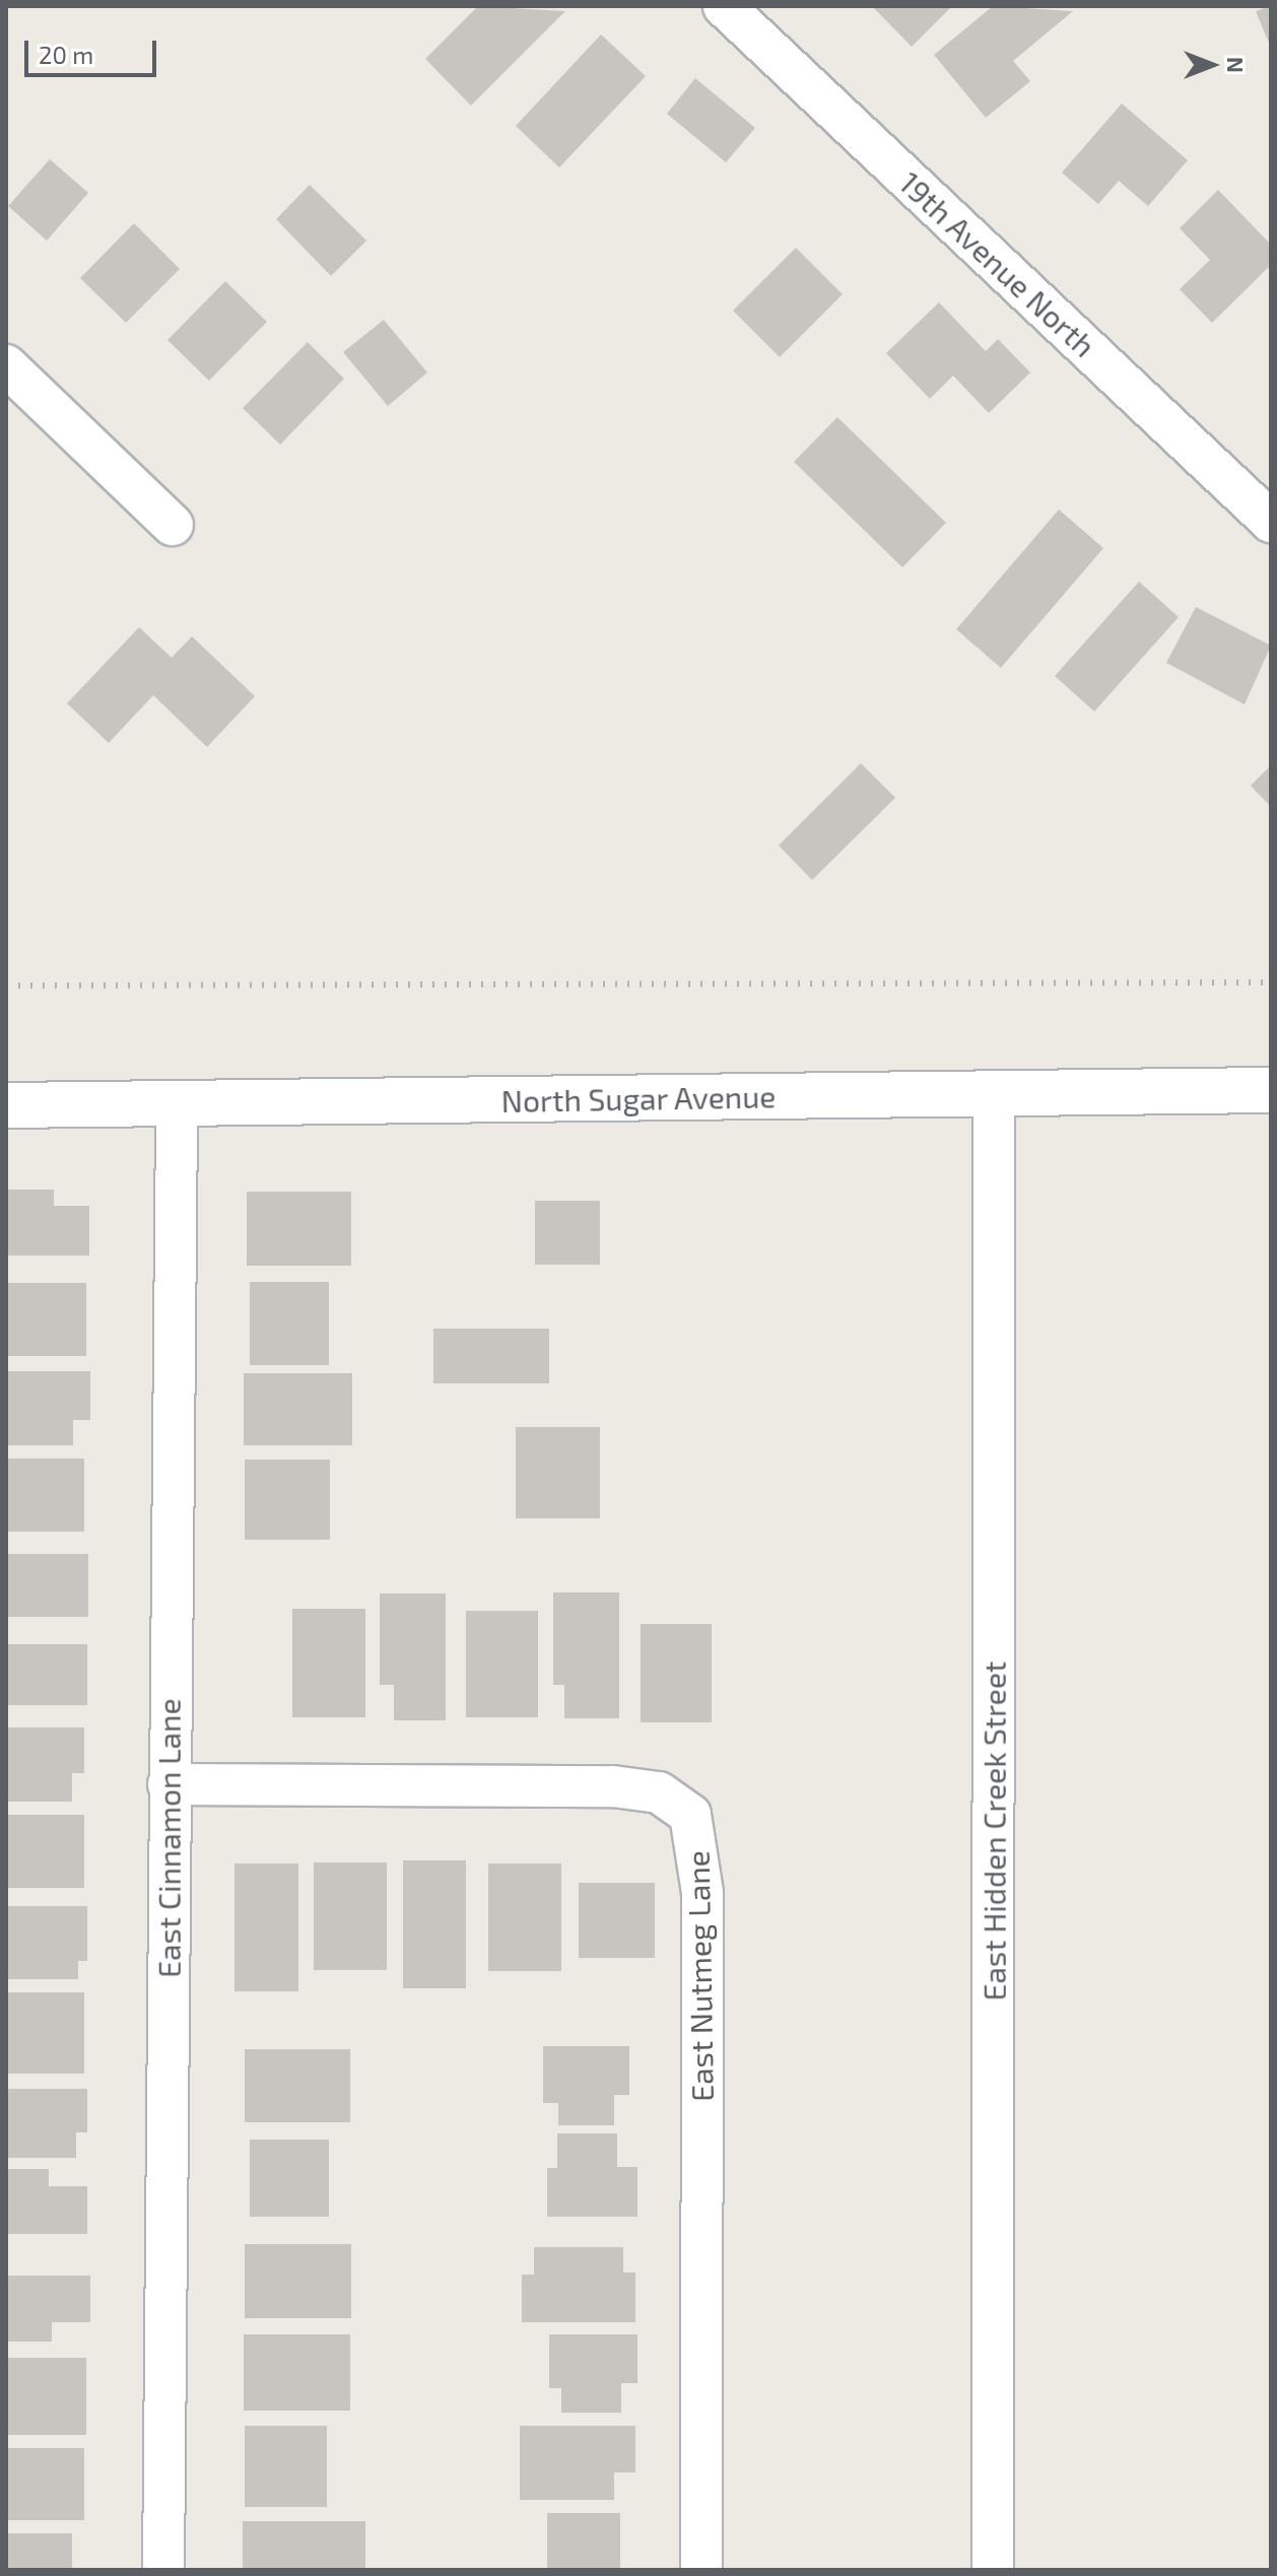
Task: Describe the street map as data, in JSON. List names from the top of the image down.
{
  "streets": {
    "street": [
      "19th Avenue North",
      "North Sugar Avenue",
      "East Hidden Creek Street",
      "East Cinnamon Lane",
      "East Nutmeg Lane"
    ]
  },
  "crossings": [
    ["North Sugar Avenue", "East Hidden Creek Street"],
    ["North Sugar Avenue", "East Cinnamon Lane"],
    ["East Cinnamon Lane", "East Nutmeg Lane"]
  ],
  "scale_bar": "20 m",
  "north": "right"
}
